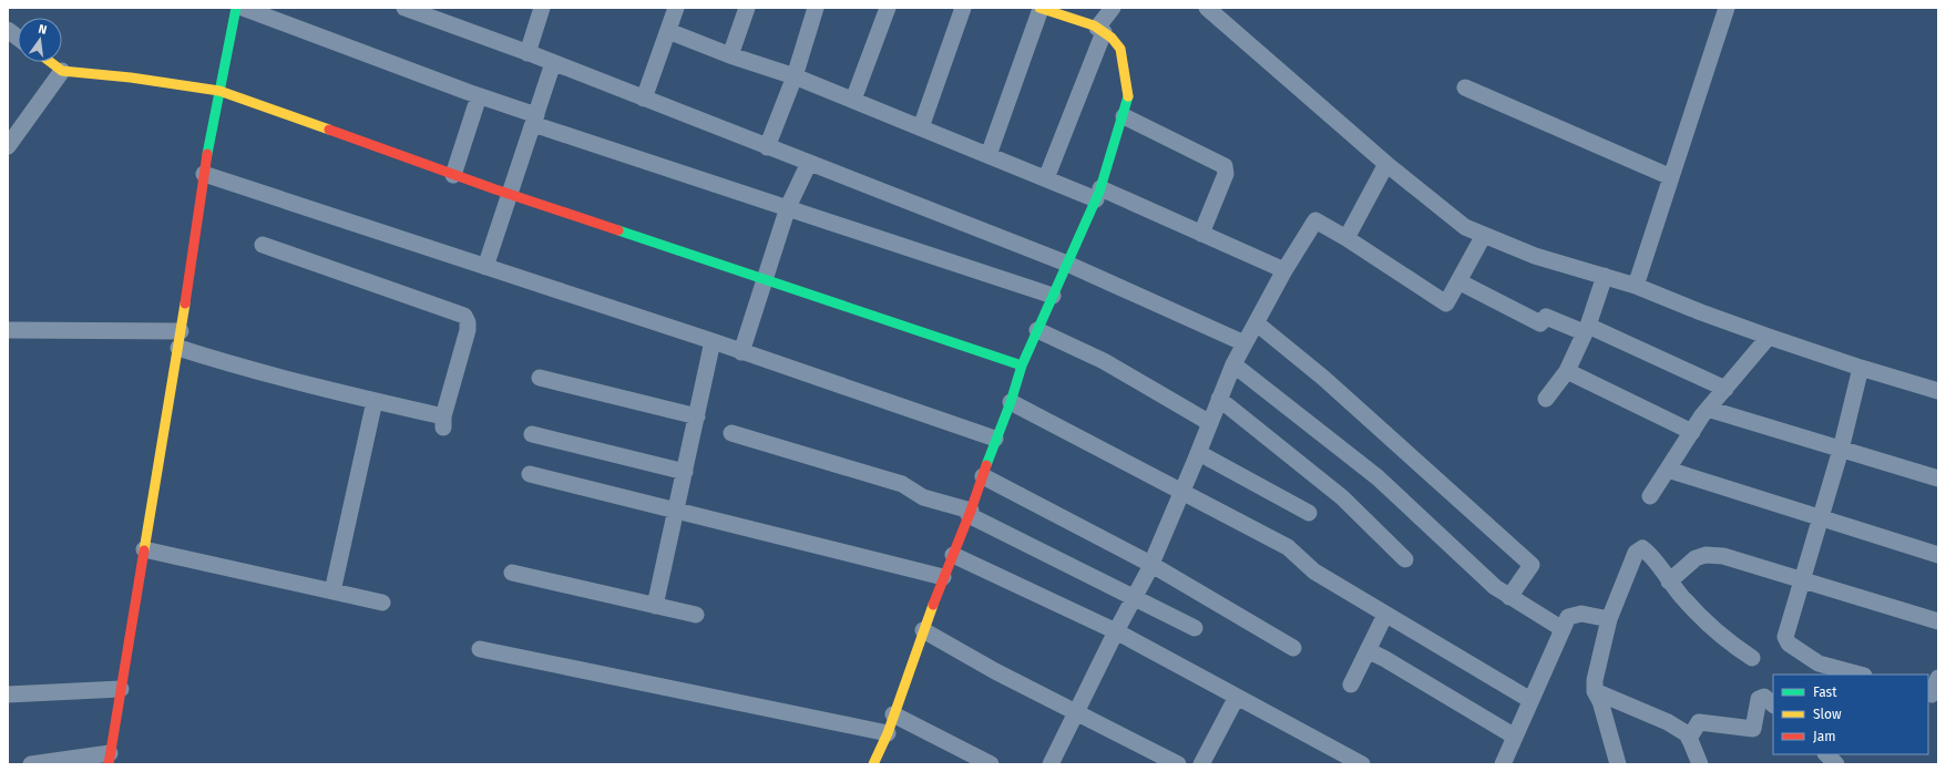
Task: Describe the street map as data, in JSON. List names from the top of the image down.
{
  "legend": ["Fast", "Slow", "Jam"],
  "north": "top"
}
